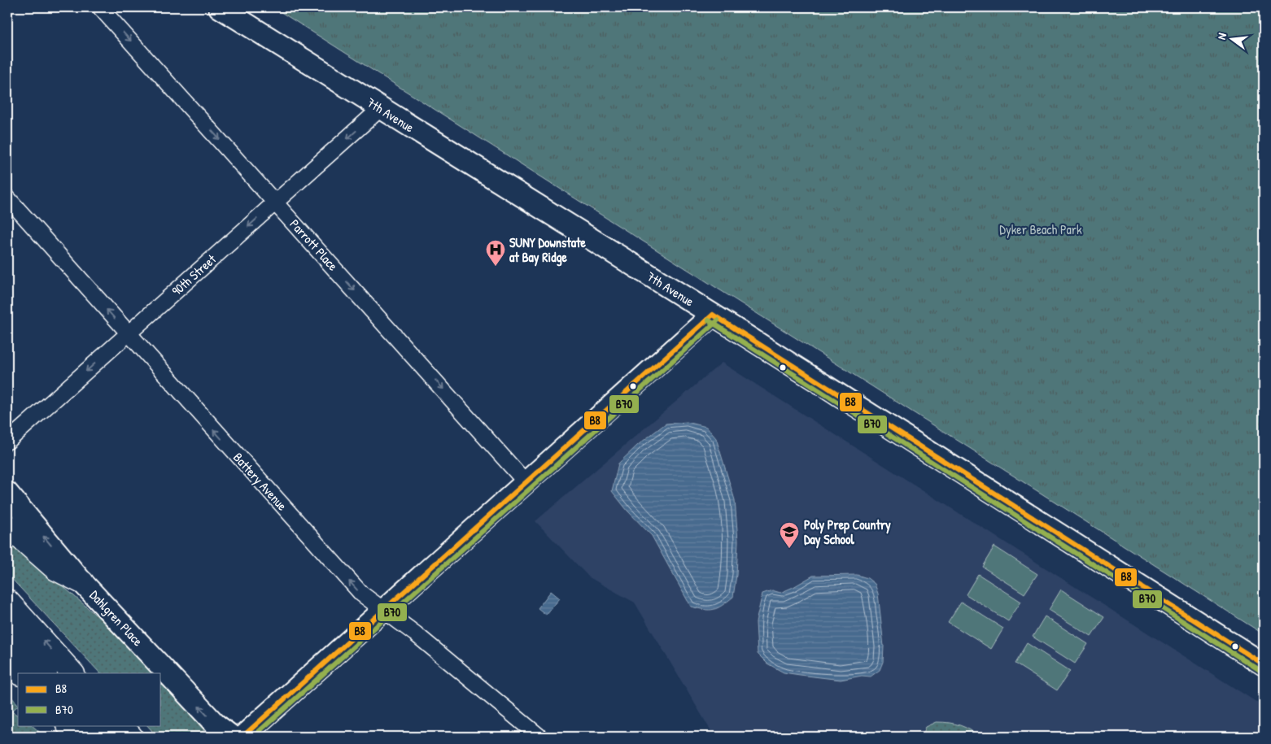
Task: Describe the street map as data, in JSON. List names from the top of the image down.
{
  "streets": {
    "main road": ["7th Avenue", "Dahlgren Place"],
    "street": ["Parrott Place", "90th Street", "Battery Avenue"]
  },
  "crossings": [
    ["7th Avenue", "90th Street"],
    ["Parrott Place", "90th Street"],
    ["90th Street", "Battery Avenue"]
  ],
  "one_way": [
    "Parrott Place",
    "90th Street",
    "Battery Avenue",
    "Dahlgren Place"
  ],
  "parks": ["Dyker Beach Park"],
  "places": {
    "hospital": ["SUNY Downstate at Bay Ridge"],
    "school or university": ["Poly Prep Country Day School"]
  },
  "lines": ["transit line B8", "transit line B70"],
  "legend": ["B8", "B70"],
  "north": "left"
}
